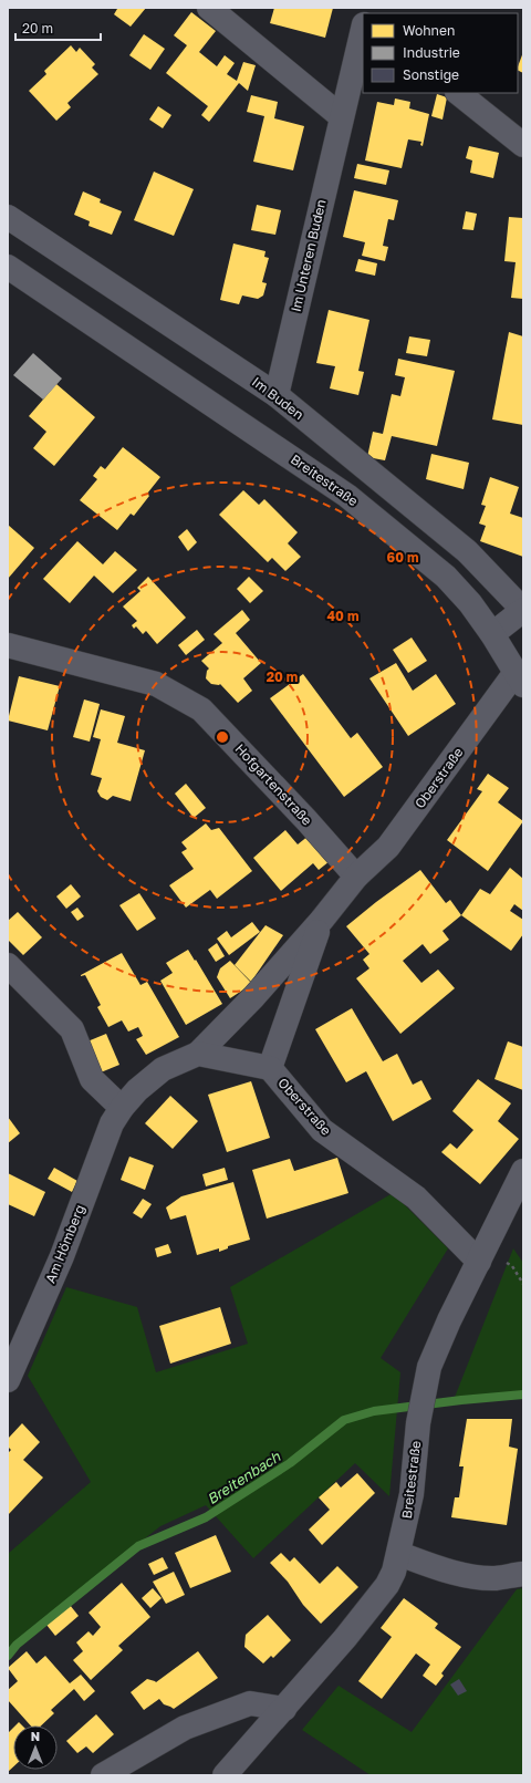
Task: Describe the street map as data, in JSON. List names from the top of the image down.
{
  "streets": {
    "street": [
      "Im Unteren Buden",
      "Im Buden",
      "Breitestraße",
      "Oberstraße",
      "Hofgartenstraße",
      "Am Hömberg"
    ]
  },
  "crossings": [
    ["Im Unteren Buden", "Im Buden"],
    ["Breitestraße", "Oberstraße"],
    ["Oberstraße", "Hofgartenstraße"],
    ["Oberstraße", "Am Hömberg"]
  ],
  "water": ["Breitenbach"],
  "legend": ["Wohnen", "Industrie", "Sonstige"],
  "scale_bar": "20 m",
  "north": "top",
  "rings": ["60 m", "40 m", "20 m"]
}
